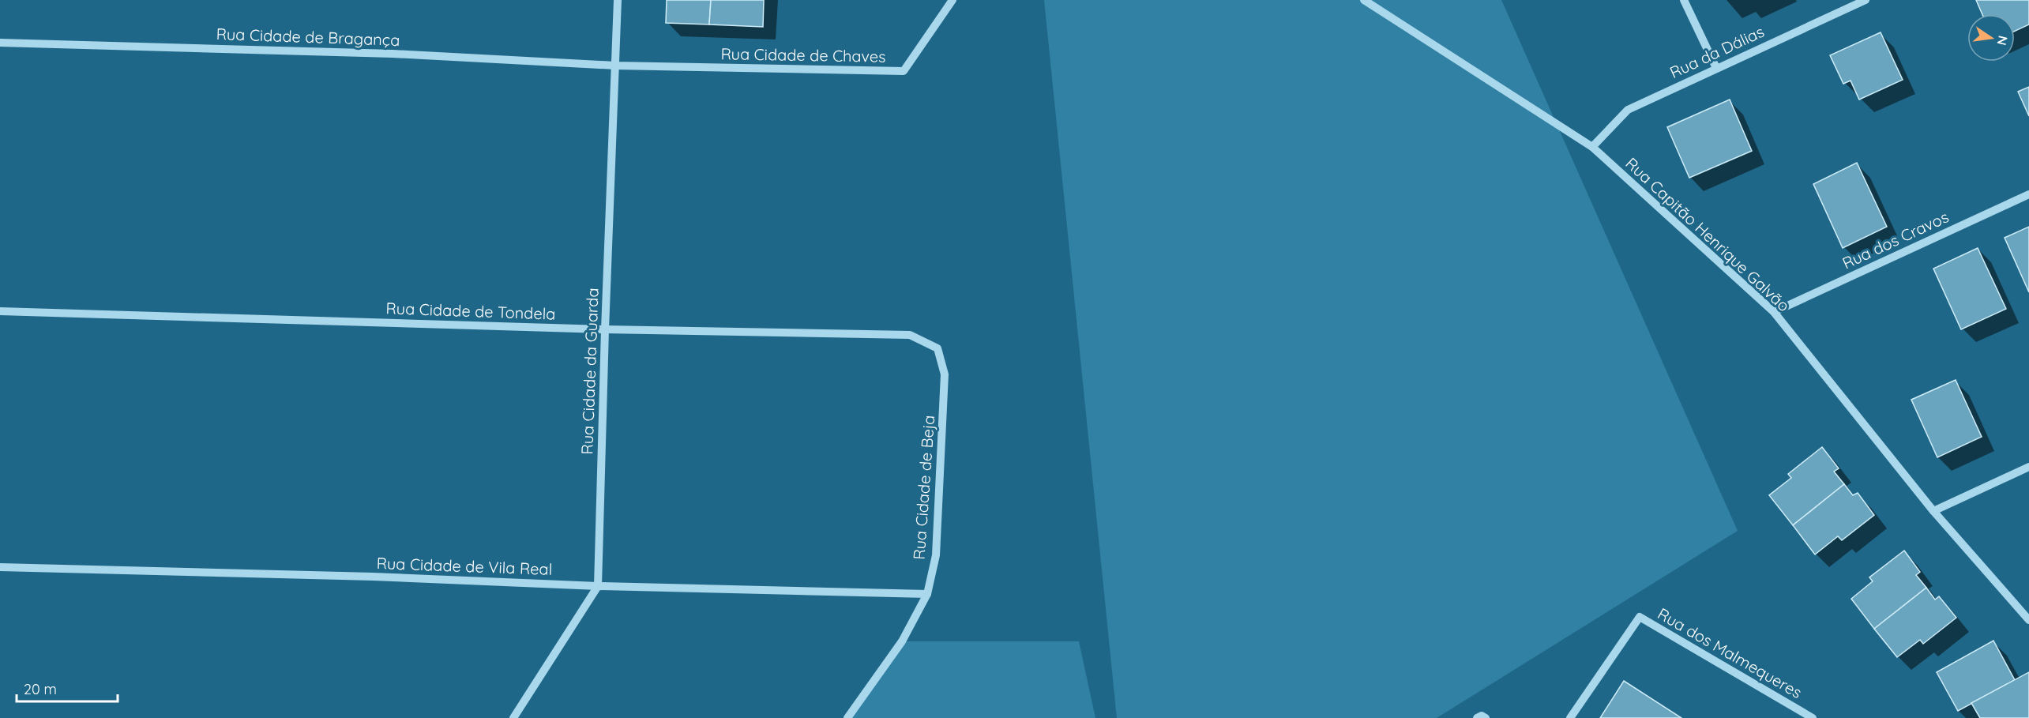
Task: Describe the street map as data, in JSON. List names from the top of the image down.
{
  "streets": {
    "street": [
      "Rua Cidade de Bragança",
      "Rua da Dálias",
      "Rua Cidade de Chaves",
      "Rua Capitão Henrique Galvão",
      "Rua dos Cravos",
      "Rua Cidade de Tondela",
      "Rua Cidade da Guarda",
      "Rua Cidade de Beja",
      "Rua Cidade de Vila Real",
      "Rua dos Malmequeres"
    ]
  },
  "crossings": [
    ["Rua Cidade de Bragança", "Rua Cidade de Chaves"],
    ["Rua Cidade de Bragança", "Rua Cidade da Guarda"],
    ["Rua da Dálias", "Rua Capitão Henrique Galvão"],
    ["Rua Cidade de Chaves", "Rua Cidade da Guarda"],
    ["Rua Capitão Henrique Galvão", "Rua dos Cravos"],
    ["Rua Cidade de Tondela", "Rua Cidade da Guarda"],
    ["Rua Cidade de Tondela", "Rua Cidade de Beja"],
    ["Rua Cidade da Guarda", "Rua Cidade de Vila Real"],
    ["Rua Cidade de Beja", "Rua Cidade de Vila Real"]
  ],
  "scale_bar": "20 m",
  "north": "right"
}
